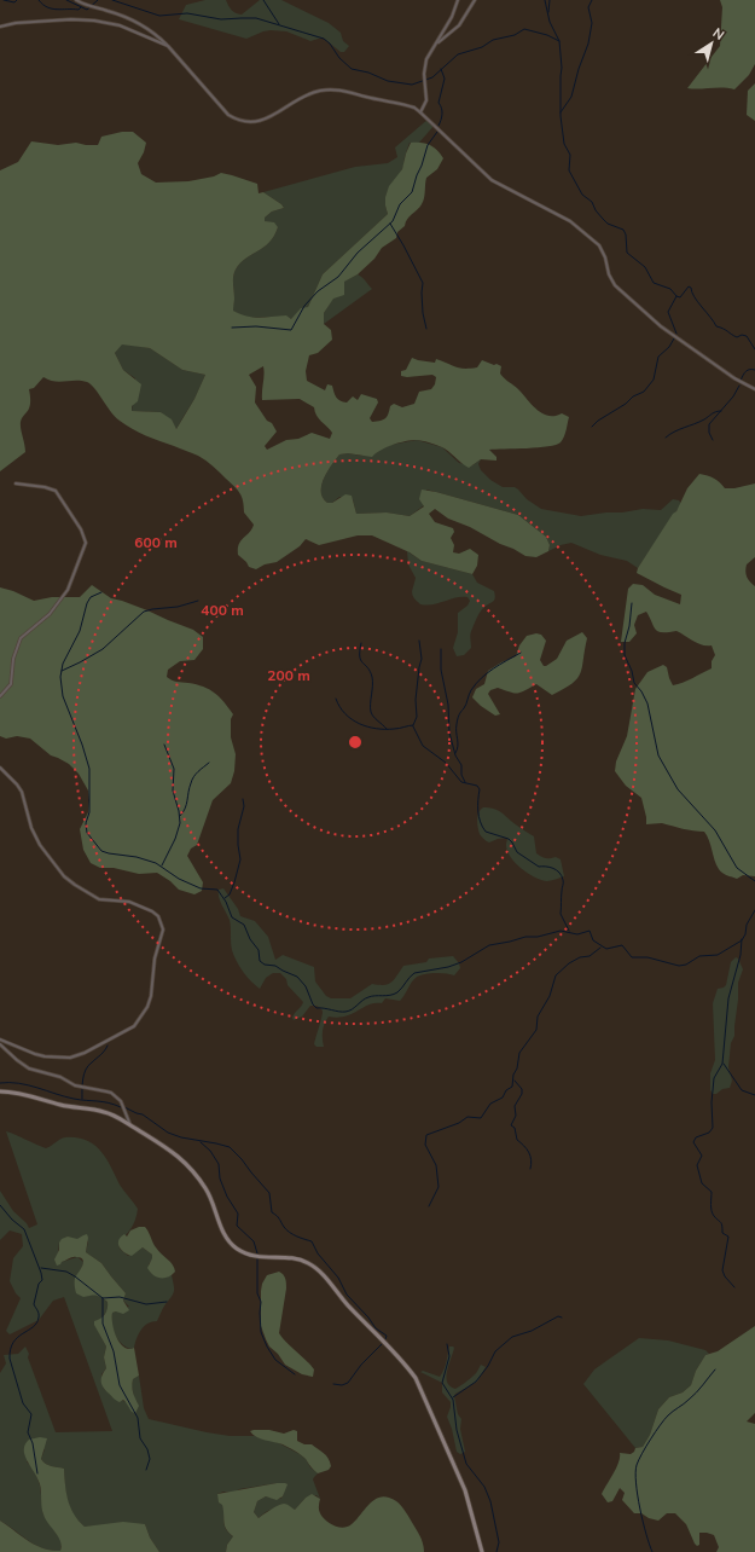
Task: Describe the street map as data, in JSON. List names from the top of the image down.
{
  "north": "top right",
  "rings": ["600 m", "400 m", "200 m"]
}
